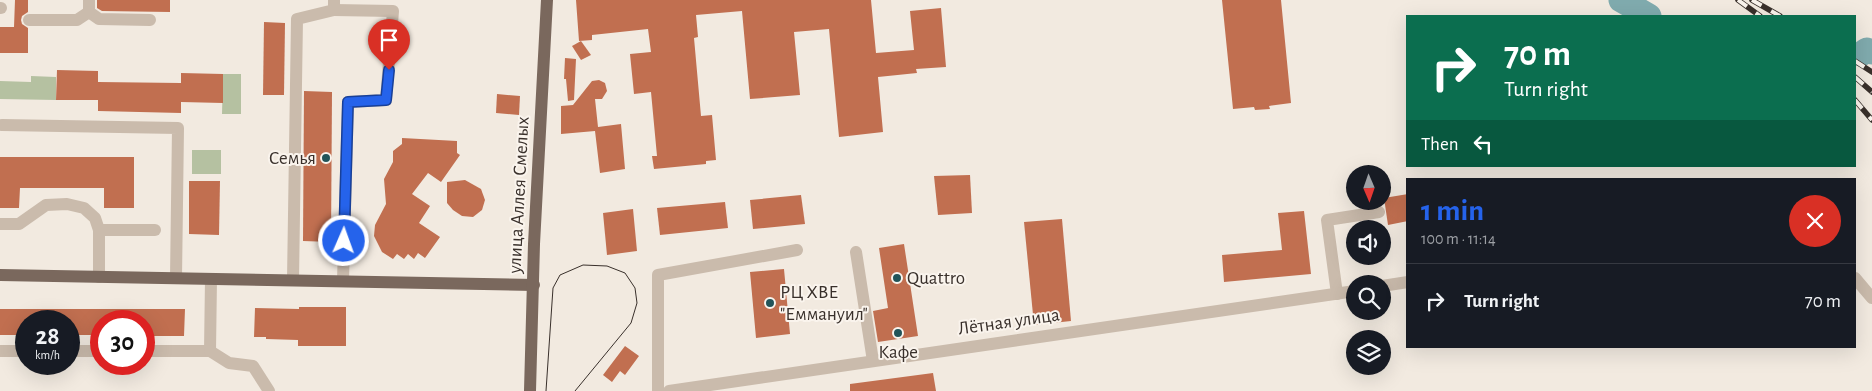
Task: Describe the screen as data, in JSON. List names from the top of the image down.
{
  "streets": {
    "main road": ["улица Аллея Смелых"],
    "street": ["Лётная улица"]
  },
  "places": [
    "Семья",
    "Quattro",
    "РЦ ХВЕ \"Еммануил\"",
    "Кафе"
  ],
  "north": "bottom",
  "page": {
    "turn": ["70 m", "Turn right"],
    "then": "Then",
    "heading": ["1 min", "100 m · 11:14"],
    "list": [
      {
        "name": "Turn right",
        "value": "70 m"
      }
    ],
    "speed": "28 km/h",
    "limit": "30"
  }
}
